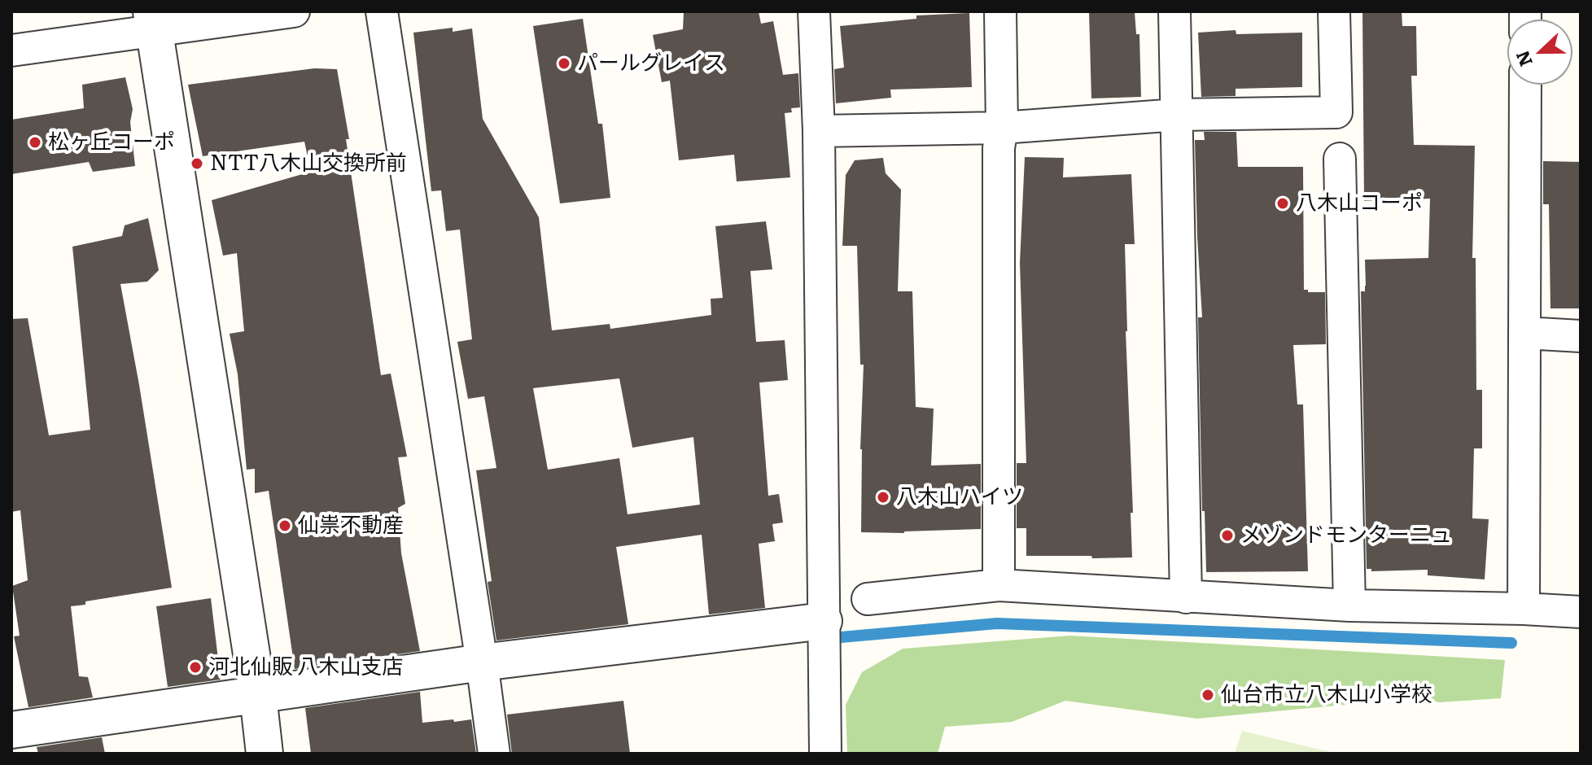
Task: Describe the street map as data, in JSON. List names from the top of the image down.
{
  "places": [
    "パールグレイス",
    "松ヶ丘コーポ",
    "NTT八木山交換所前",
    "八木山コーポ",
    "八木山ハイツ",
    "仙祟不動産",
    "メゾンドモンターニュ",
    "河北仙販 八木山支店",
    "仙台市立八木山小学校"
  ],
  "north": "left"
}
